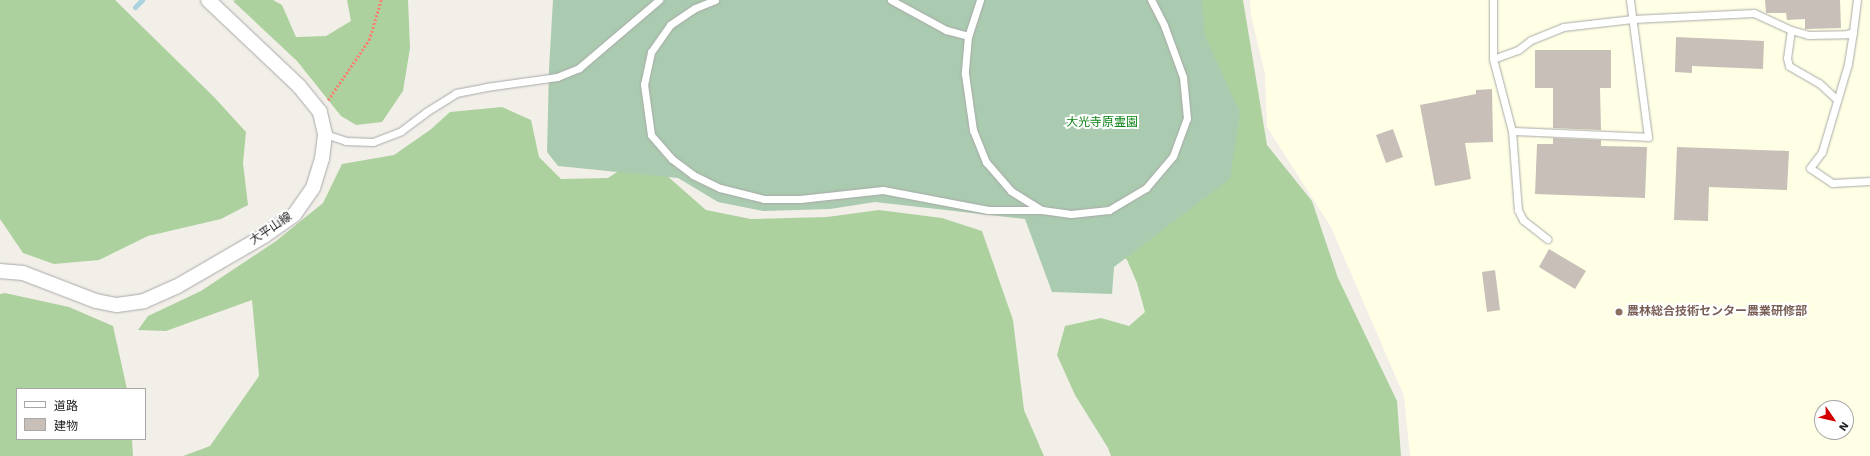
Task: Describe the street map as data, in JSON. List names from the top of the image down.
{
  "streets": {
    "street": ["大平山線"]
  },
  "parks": ["大光寺原霊園"],
  "places": ["農林総合技術センター農業研修部"],
  "legend": ["道路", "建物"],
  "north": "bottom right"
}
